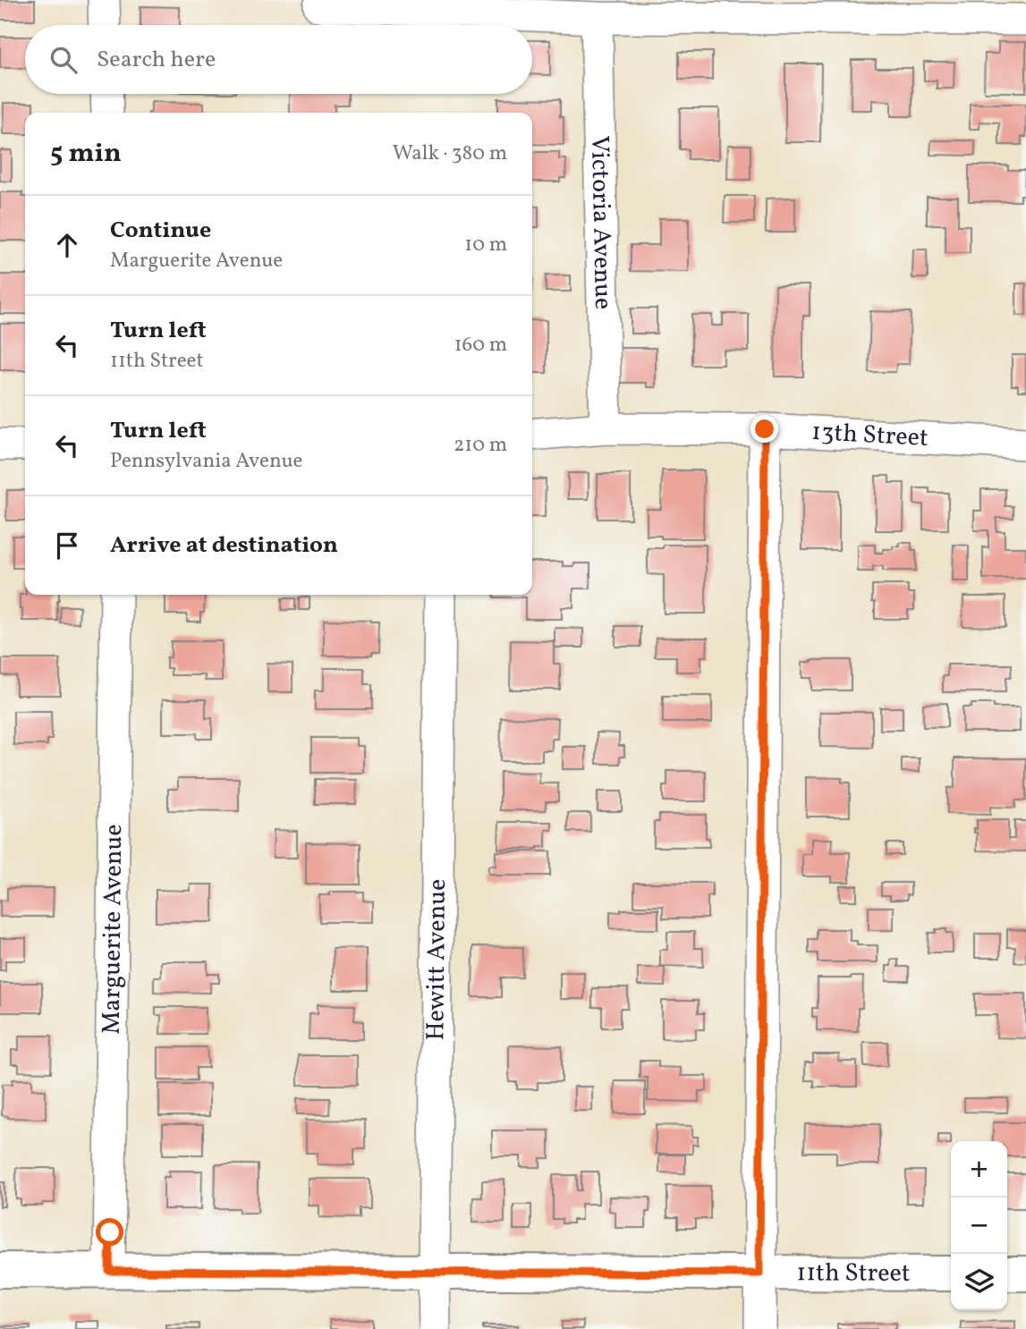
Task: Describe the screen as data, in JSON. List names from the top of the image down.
{
  "streets": {
    "main road": ["11th Street"],
    "street": [
      "Victoria Avenue",
      "13th Street",
      "Marguerite Avenue",
      "Hewitt Avenue"
    ]
  },
  "crossings": [
    ["Victoria Avenue", "13th Street"],
    ["Marguerite Avenue", "11th Street"],
    ["Hewitt Avenue", "11th Street"]
  ],
  "page": {
    "search": "Search here",
    "heading": ["5 min", "Walk · 380 m"],
    "list": [
      ["Continue", "Marguerite Avenue", "10 m"],
      ["Turn left", "11th Street", "160 m"],
      ["Turn left", "Pennsylvania Avenue", "210 m"],
      "Arrive at destination"
    ],
    "map_buttons": ["+", "−"]
  }
}
